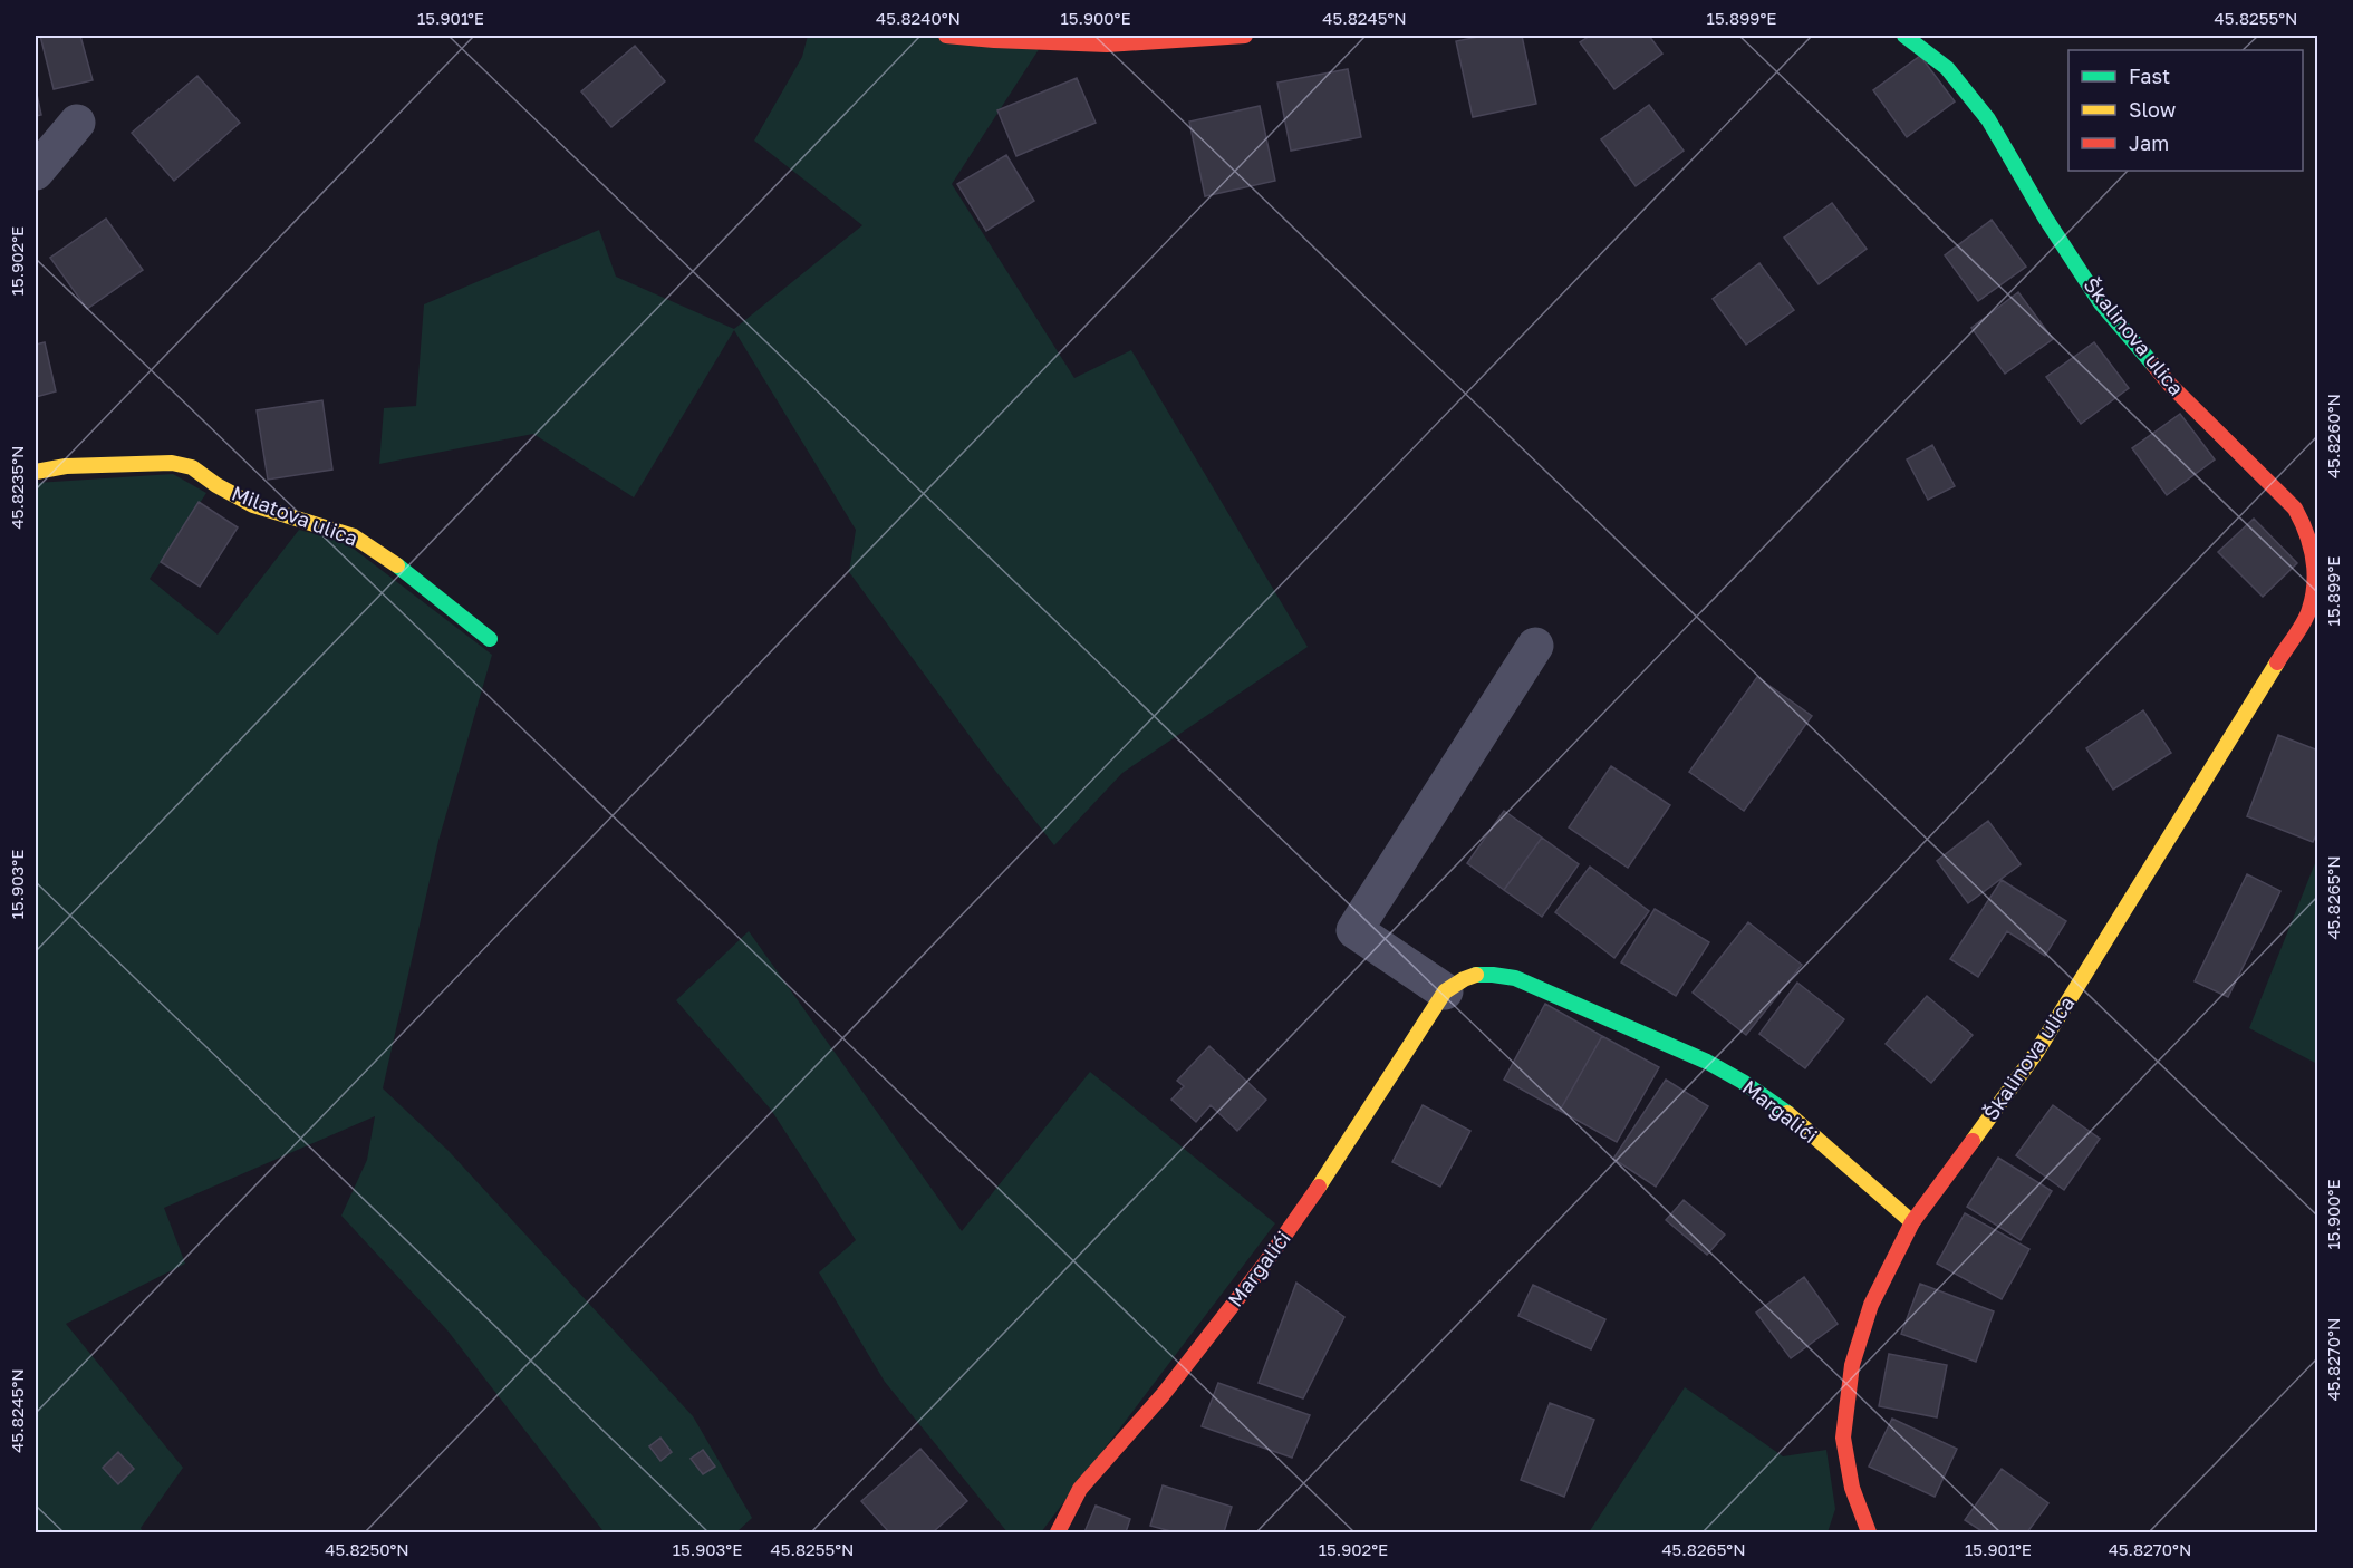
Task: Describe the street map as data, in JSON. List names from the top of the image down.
{
  "streets": {
    "street": ["Škalinova ulica", "Milatova ulica", "Margalići"]
  },
  "crossings": [
    ["Škalinova ulica", "Margalići"]
  ],
  "legend": ["Fast", "Slow", "Jam"],
  "coordinates": [
    "15.901°E",
    "45.8240°N",
    "15.900°E",
    "45.8245°N",
    "15.899°E",
    "45.8255°N",
    "15.902°E",
    "45.8260°N",
    "45.8235°N",
    "15.903°E",
    "45.8265°N",
    "45.8270°N",
    "45.8250°N"
  ]
}
